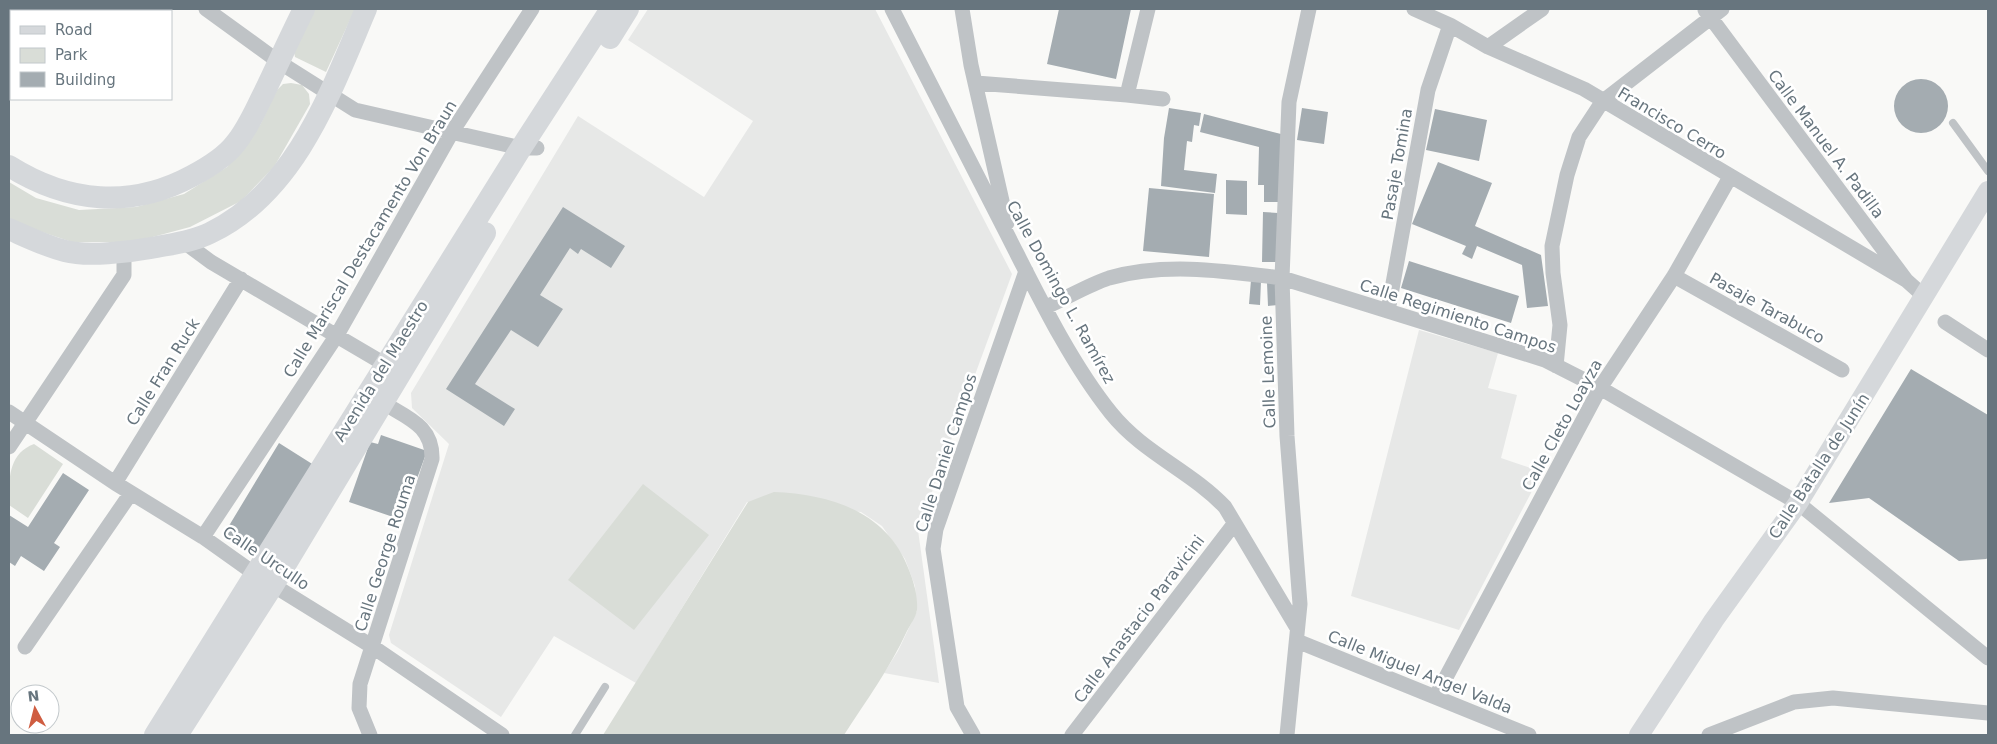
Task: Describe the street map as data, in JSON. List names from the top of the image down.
{
  "streets": {
    "main road": ["Avenida del Maestro", "Calle Batalla de Junín"],
    "street": [
      "Francisco Cerro",
      "Calle Manuel A. Padilla",
      "Pasaje Tomina",
      "Calle Mariscal Destacamento Von Braun",
      "Calle Domingo L. Ramírez",
      "Pasaje Tarabuco",
      "Calle Regimiento Campos",
      "Calle Fran Ruck",
      "Calle Lemoine",
      "Calle Cleto Loayza",
      "Calle Daniel Campos",
      "Calle George Rouma",
      "Calle Urcullo",
      "Calle Anastacio Paravicini",
      "Calle Miguel Angel Valda"
    ]
  },
  "crossings": [
    ["Francisco Cerro", "Calle Manuel A. Padilla"],
    ["Francisco Cerro", "Pasaje Tomina"],
    ["Francisco Cerro", "Calle Cleto Loayza"],
    ["Calle Manuel A. Padilla", "Calle Batalla de Junín"],
    ["Pasaje Tomina", "Calle Regimiento Campos"],
    ["Calle Mariscal Destacamento Von Braun", "Calle Urcullo"],
    ["Calle Domingo L. Ramírez", "Calle Regimiento Campos"],
    ["Calle Domingo L. Ramírez", "Calle Lemoine"],
    ["Calle Domingo L. Ramírez", "Calle Daniel Campos"],
    ["Calle Domingo L. Ramírez", "Calle Anastacio Paravicini"],
    ["Calle Domingo L. Ramírez", "Calle Miguel Angel Valda"],
    ["Pasaje Tarabuco", "Calle Cleto Loayza"],
    ["Calle Regimiento Campos", "Calle Lemoine"],
    ["Calle Regimiento Campos", "Calle Cleto Loayza"],
    ["Calle Regimiento Campos", "Calle Batalla de Junín"],
    ["Avenida del Maestro", "Calle George Rouma"],
    ["Avenida del Maestro", "Calle Urcullo"],
    ["Calle Fran Ruck", "Calle Urcullo"],
    ["Calle Lemoine", "Calle Miguel Angel Valda"],
    ["Calle Cleto Loayza", "Calle Miguel Angel Valda"],
    ["Calle George Rouma", "Calle Urcullo"]
  ],
  "legend": ["Road", "Park", "Building"],
  "north": "top"
}
